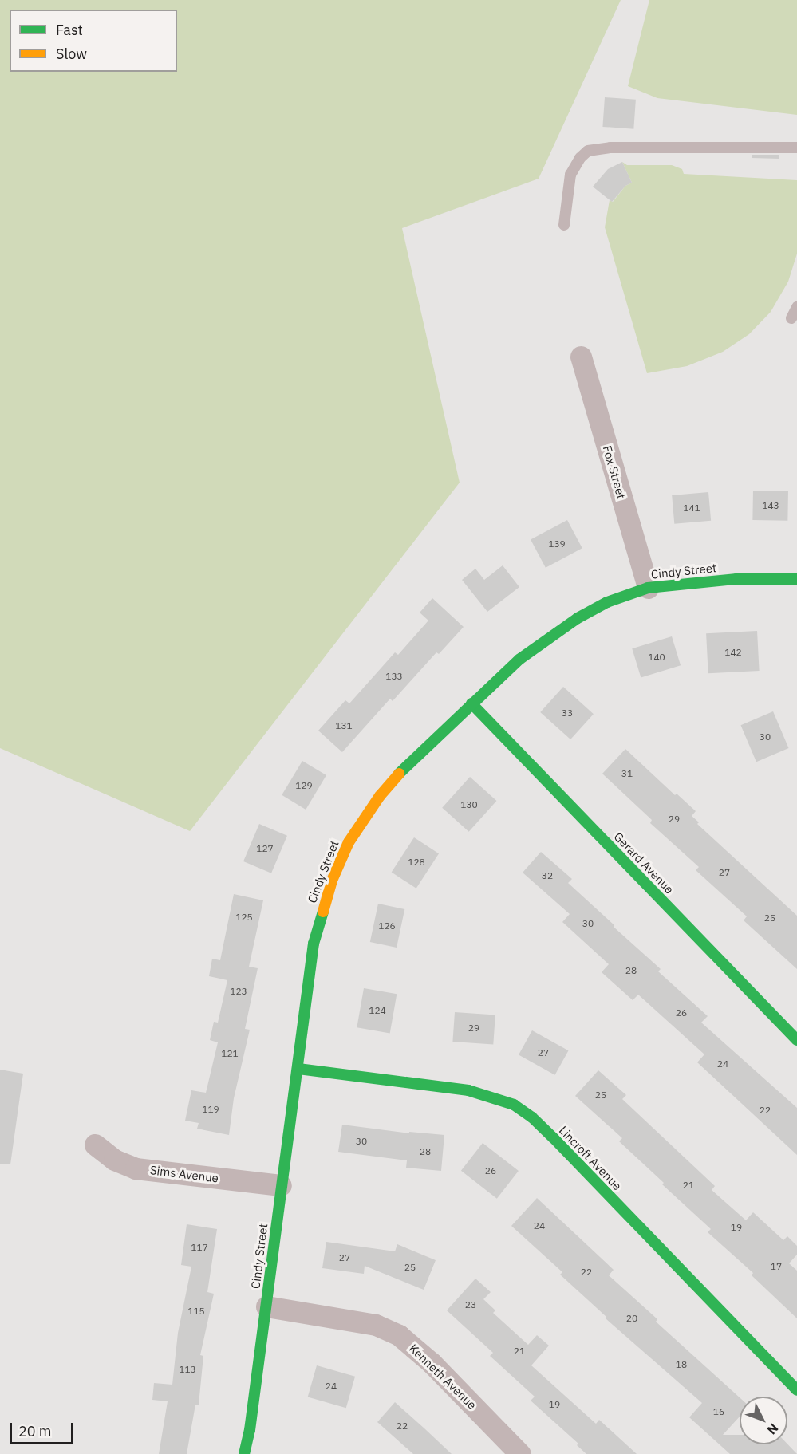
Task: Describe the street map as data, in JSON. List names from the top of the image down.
{
  "streets": {
    "street": [
      "Fox Street",
      "Cindy Street",
      "Gerard Avenue",
      "Lincroft Avenue",
      "Sims Avenue",
      "Kenneth Avenue"
    ]
  },
  "crossings": [
    ["Fox Street", "Cindy Street"],
    ["Cindy Street", "Gerard Avenue"],
    ["Cindy Street", "Lincroft Avenue"],
    ["Cindy Street", "Sims Avenue"],
    ["Cindy Street", "Kenneth Avenue"]
  ],
  "house_numbers": [
    "143",
    "141",
    "139",
    "142",
    "140",
    "133",
    "33",
    "131",
    "30",
    "31",
    "129",
    "130",
    "29",
    "127",
    "128",
    "27",
    "32",
    "125",
    "25",
    "30",
    "126",
    "28",
    "123",
    "124",
    "26",
    "29",
    "27",
    "121",
    "24",
    "25",
    "119",
    "22",
    "30",
    "28",
    "26",
    "21",
    "24",
    "19",
    "117",
    "27",
    "17",
    "25",
    "22",
    "23",
    "115",
    "20",
    "21",
    "18",
    "113",
    "24",
    "19",
    "16",
    "22"
  ],
  "legend": ["Fast", "Slow"],
  "scale_bar": "20 m",
  "north": "bottom right"
}
